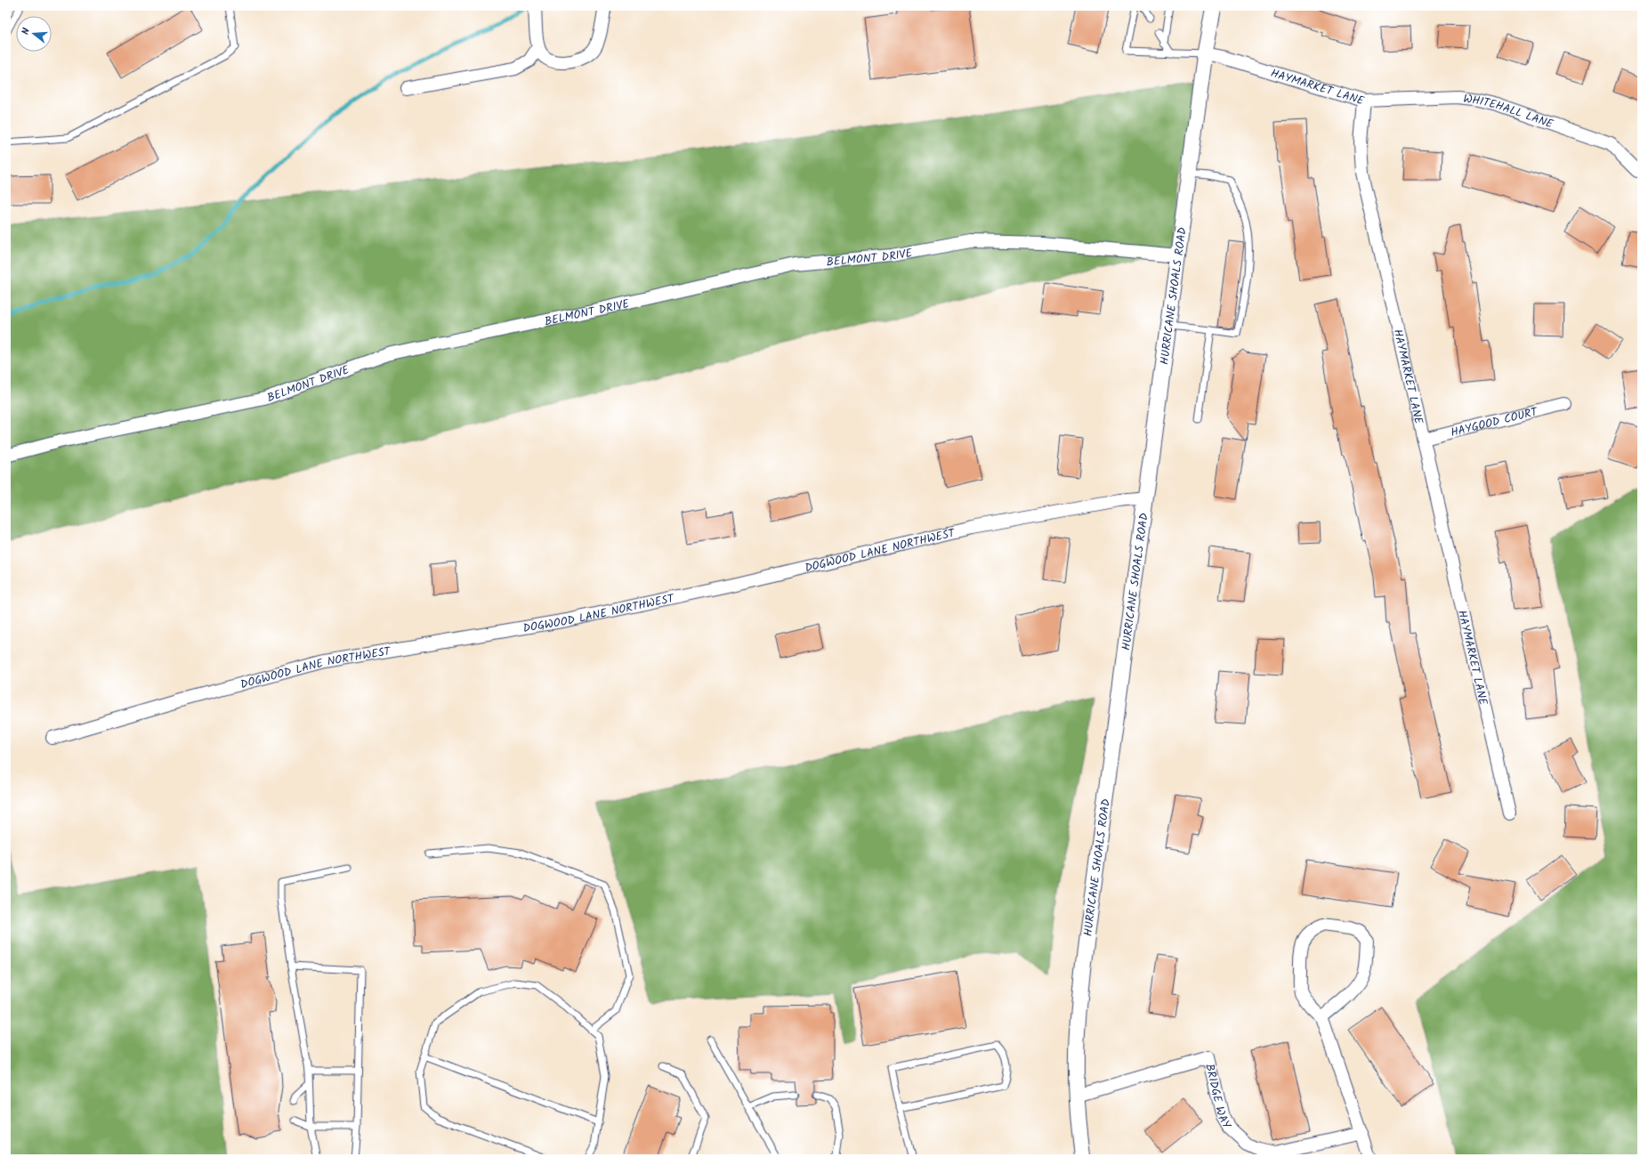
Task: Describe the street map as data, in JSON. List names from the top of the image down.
{
  "streets": {
    "street": [
      "HAYMARKET LANE",
      "WHITEHALL LANE",
      "BELMONT DRIVE",
      "HURRICANE SHOALS ROAD",
      "HAYGOOD COURT",
      "DOGWOOD LANE NORTHWEST",
      "BRIDGE WAY"
    ]
  },
  "crossings": [
    ["HAYMARKET LANE", "WHITEHALL LANE"],
    ["HAYMARKET LANE", "HURRICANE SHOALS ROAD"],
    ["HAYMARKET LANE", "HAYGOOD COURT"],
    ["BELMONT DRIVE", "HURRICANE SHOALS ROAD"],
    ["HURRICANE SHOALS ROAD", "DOGWOOD LANE NORTHWEST"],
    ["HURRICANE SHOALS ROAD", "BRIDGE WAY"]
  ],
  "north": "left"
}
